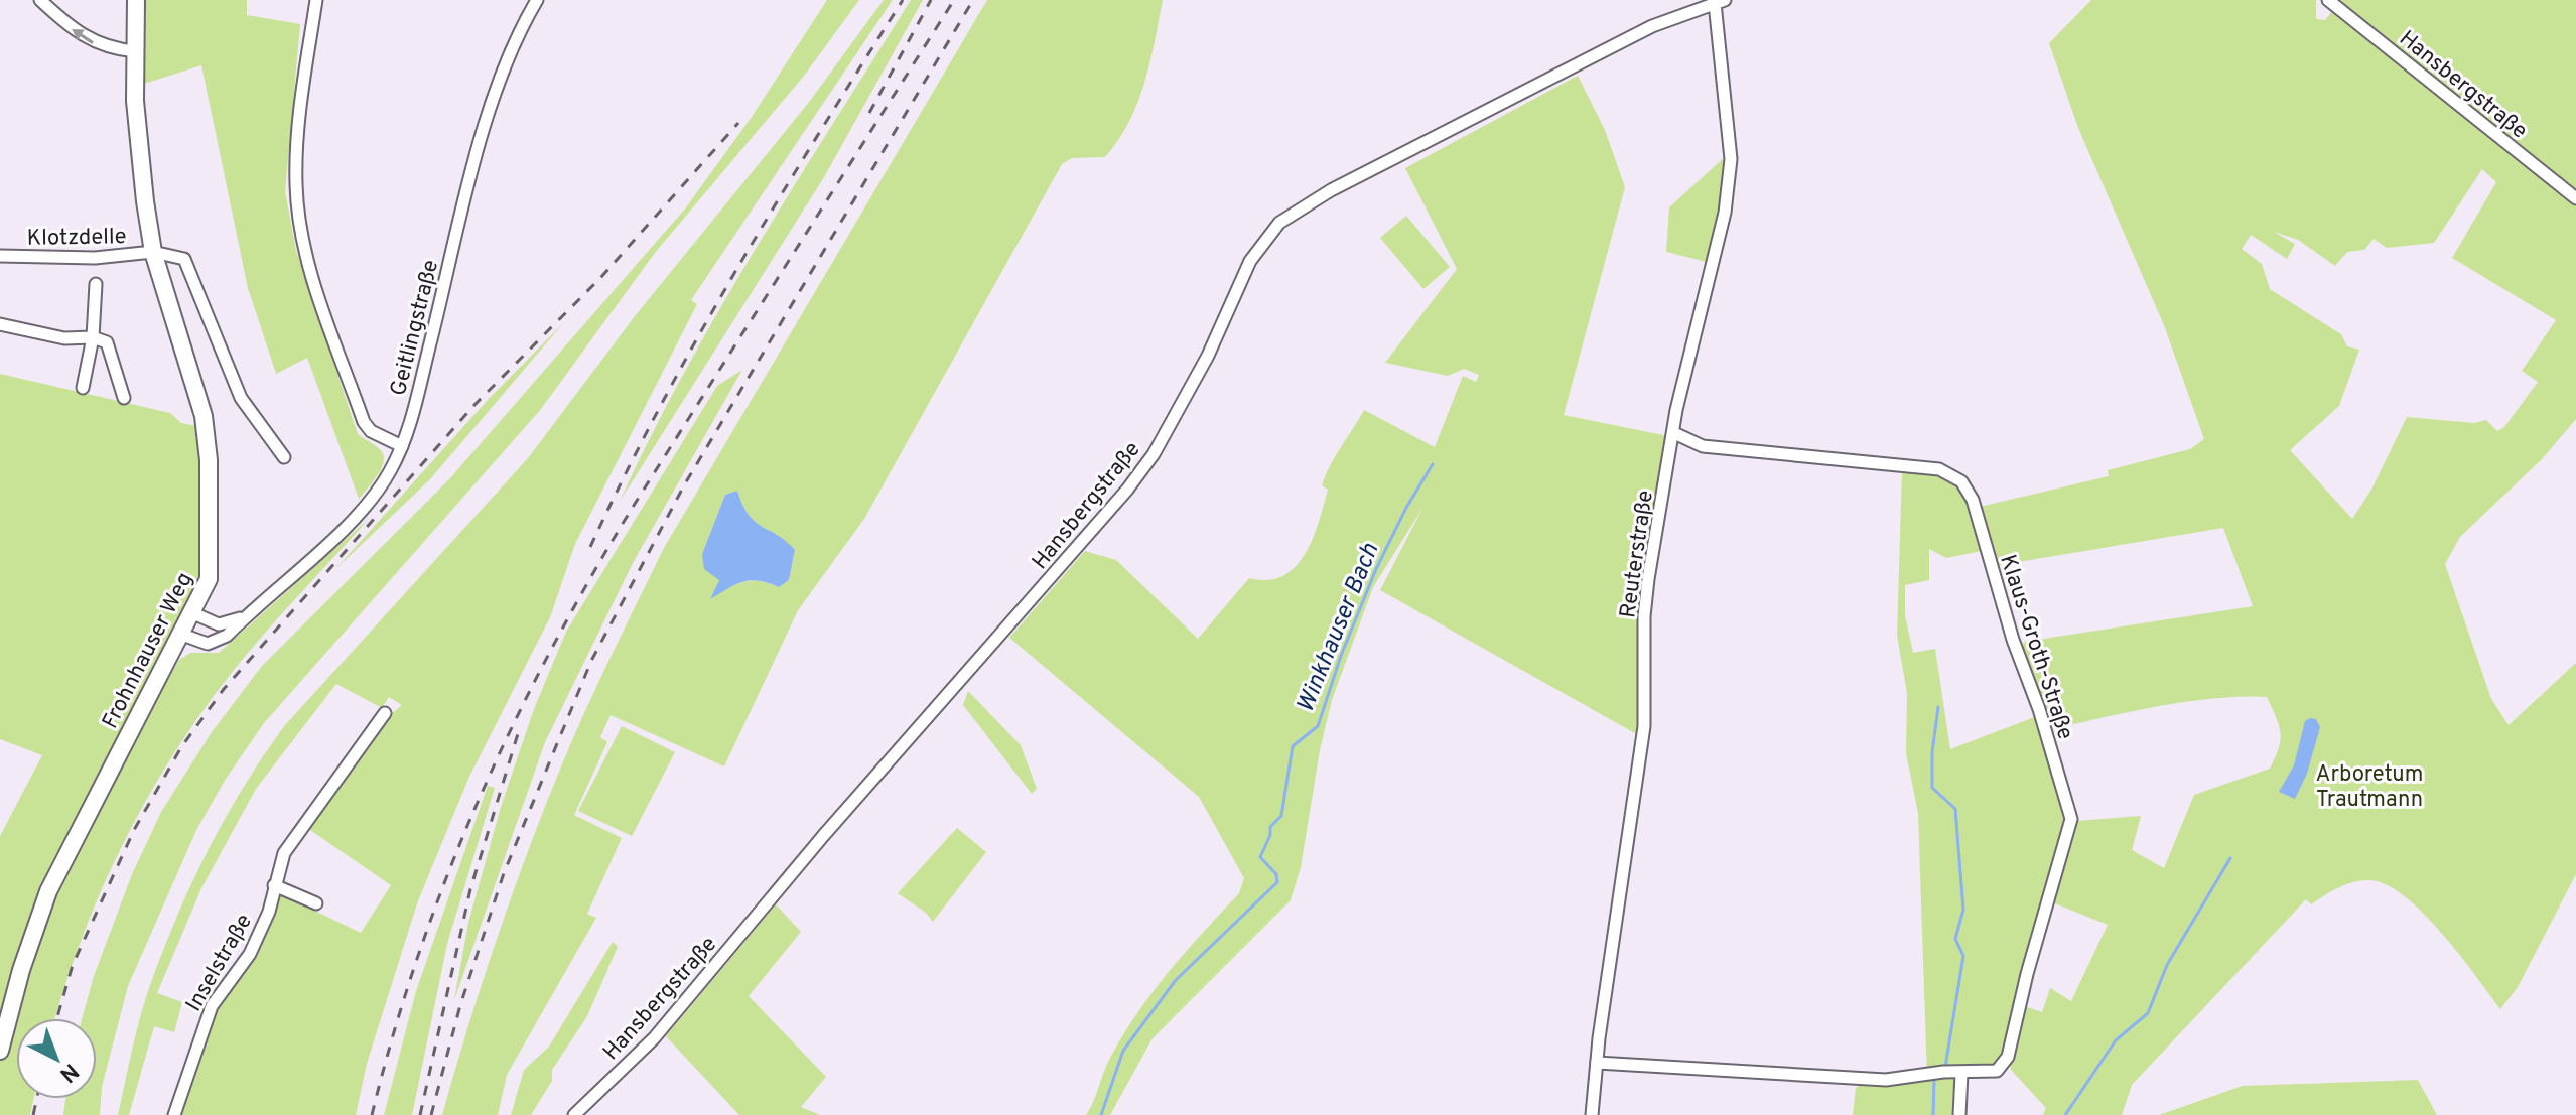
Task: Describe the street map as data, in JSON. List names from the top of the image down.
{
  "streets": {
    "main road": ["Frohnhauser Weg"],
    "street": [
      "Hansbergstraße",
      "Klotzdelle",
      "Geitlingstraße",
      "Reuterstraße",
      "Klaus-Groth-Straße",
      "Inselstraße"
    ]
  },
  "crossings": [
    ["Hansbergstraße", "Reuterstraße"],
    ["Klotzdelle", "Frohnhauser Weg"],
    ["Geitlingstraße", "Frohnhauser Weg"],
    ["Reuterstraße", "Klaus-Groth-Straße"]
  ],
  "water": ["Winkhauser Bach"],
  "parks": ["Arboretum Trautmann"],
  "north": "bottom right"
}
